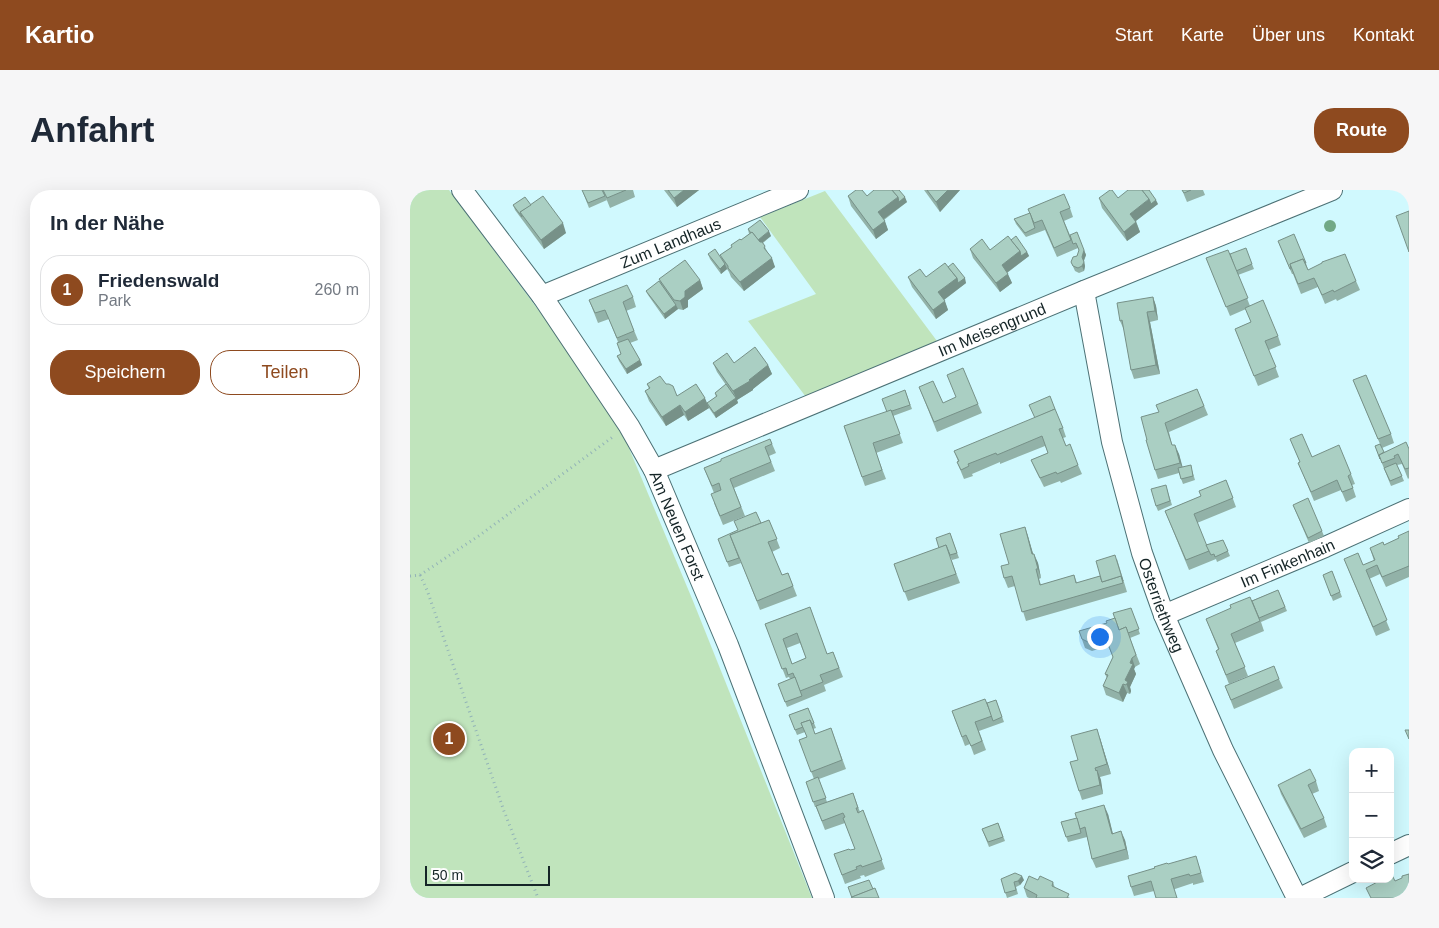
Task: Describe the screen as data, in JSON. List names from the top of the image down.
{
  "streets": {
    "street": [
      "Zum Landhaus",
      "Im Meisengrund",
      "Am Neuen Forst",
      "Im Finkenhain",
      "Osterriethweg"
    ]
  },
  "crossings": [
    ["Zum Landhaus", "Am Neuen Forst"],
    ["Im Meisengrund", "Am Neuen Forst"],
    ["Im Meisengrund", "Osterriethweg"],
    ["Im Finkenhain", "Osterriethweg"]
  ],
  "scale_bar": "50 m",
  "page": {
    "header": "Kartio",
    "nav": [
      "Start",
      "Karte",
      "Über uns",
      "Kontakt"
    ],
    "buttons": [
      "Route",
      ["Speichern", "Teilen"]
    ],
    "title": "Anfahrt",
    "heading": "In der Nähe",
    "list": [
      {
        "mark": "1",
        "name": "Friedenswald",
        "note": "Park",
        "value": "260 m"
      }
    ],
    "pins": "1",
    "map_buttons": ["+", "−"],
    "scale": "50 m"
  }
}
